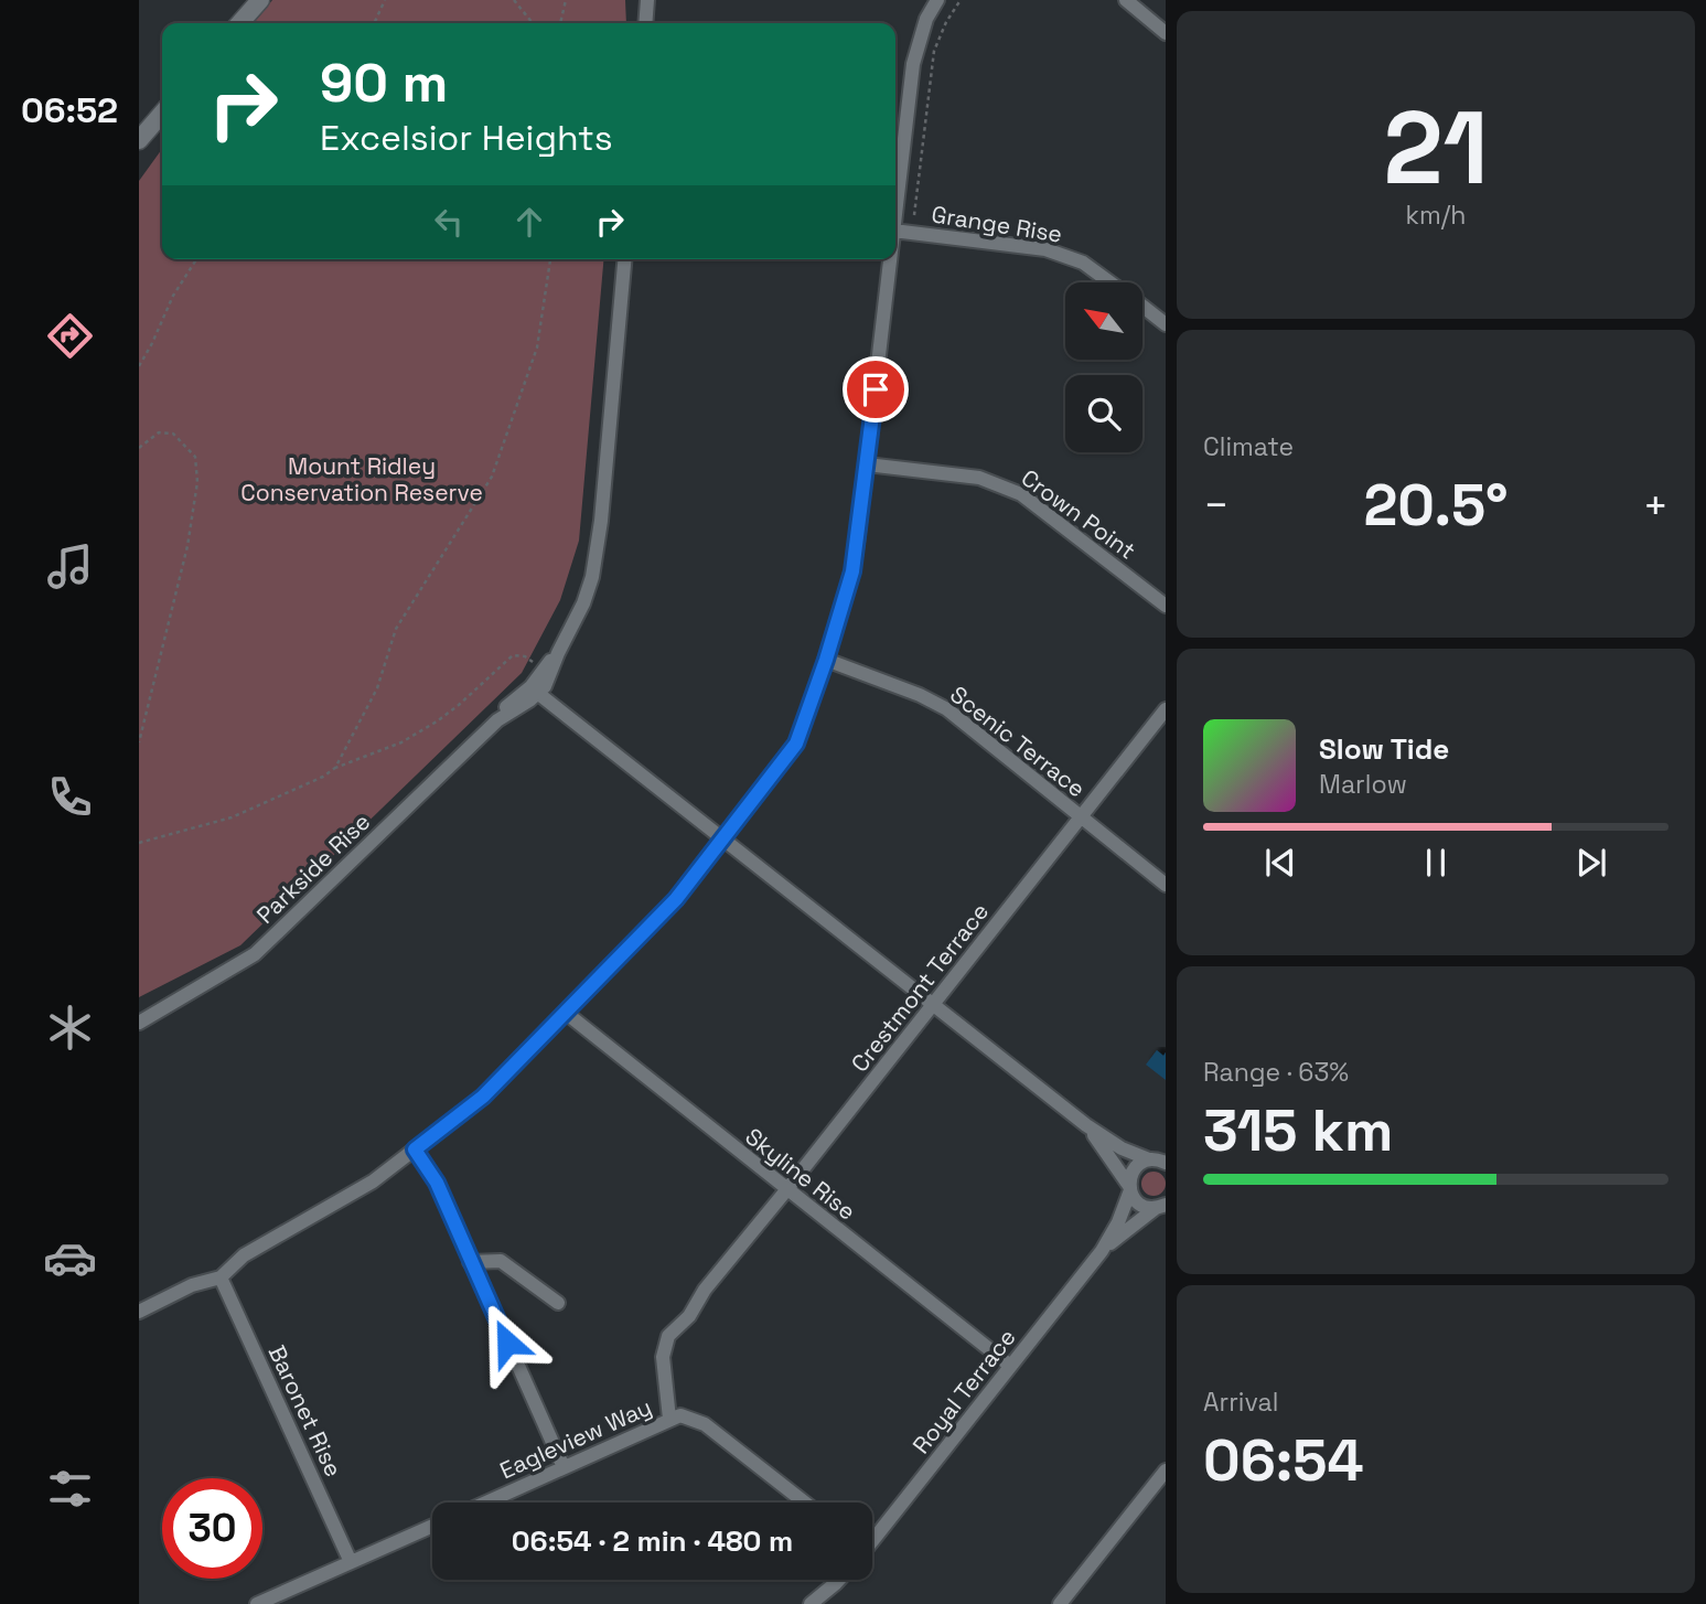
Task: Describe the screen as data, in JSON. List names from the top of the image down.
{
  "streets": {
    "street": [
      "Grange Rise",
      "Crown Point",
      "Scenic Terrace",
      "Parkside Rise",
      "Crestmont Terrace",
      "Skyline Rise",
      "Royal Terrace",
      "Baronet Rise",
      "Eagleview Way"
    ]
  },
  "crossings": [
    ["Scenic Terrace", "Crestmont Terrace"],
    ["Crestmont Terrace", "Skyline Rise"],
    ["Crestmont Terrace", "Eagleview Way"],
    ["Skyline Rise", "Royal Terrace"]
  ],
  "parks": ["Mount Ridley Conservation Reserve"],
  "north": "top left",
  "page": {
    "tabs": "06:52",
    "tile": [
      ["21", "km/h"],
      "Climate",
      ["Range · 63%", "315 km"],
      ["Arrival", "06:54"]
    ],
    "turn": ["90 m", "Excelsior Heights"],
    "heat": ["−", "20.5°", "+"],
    "song": ["Slow Tide", "Marlow"],
    "limit": "30",
    "trip": "06:54 · 2 min · 480 m"
  }
}
